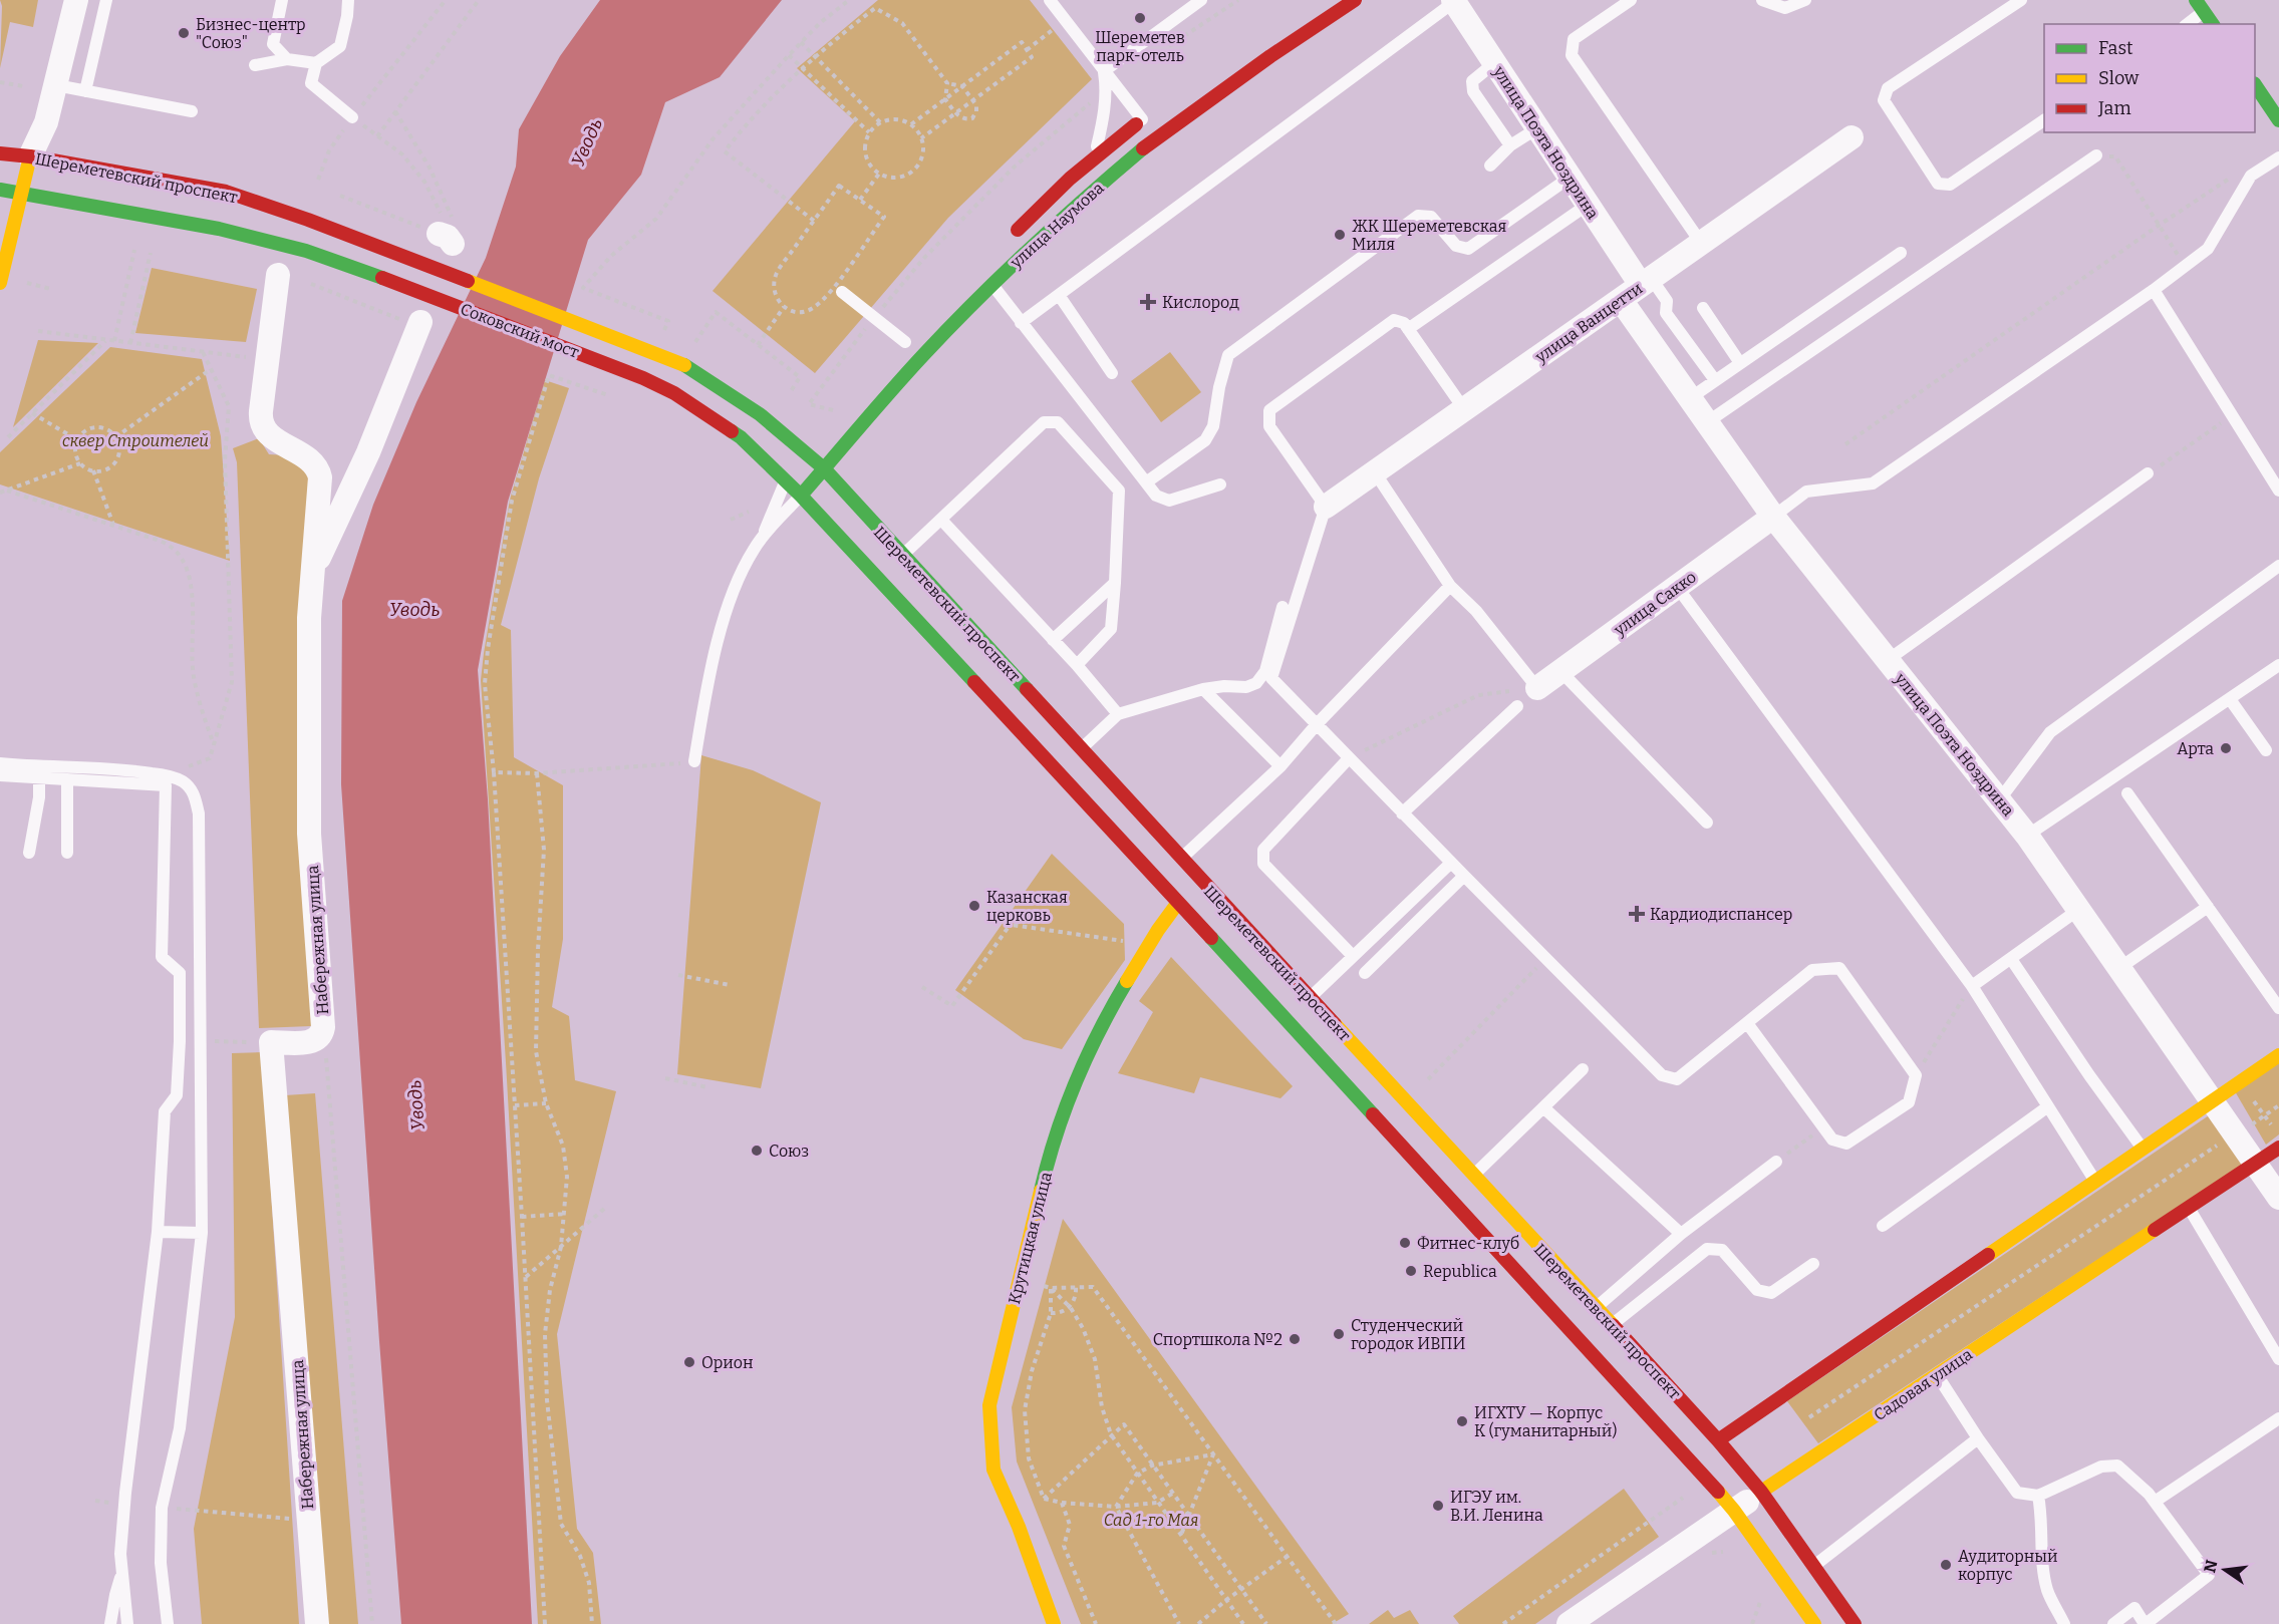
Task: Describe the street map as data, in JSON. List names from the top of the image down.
{
  "streets": {
    "main road": [
      "Шереметевский проспект",
      "улица Наумова",
      "Соковский мост",
      "Крутицкая улица",
      "Садовая улица"
    ],
    "street": [
      "улица Поэта Ноздрина",
      "улица Ванцетти",
      "улица Сакко",
      "Набережная улица"
    ]
  },
  "crossings": [
    ["улица Поэта Ноздрина", "улица Ванцетти"],
    ["улица Поэта Ноздрина", "улица Сакко"],
    ["улица Поэта Ноздрина", "Садовая улица"],
    ["Шереметевский проспект", "улица Наумова"],
    ["Шереметевский проспект", "Соковский мост"],
    ["Шереметевский проспект", "Крутицкая улица"],
    ["Шереметевский проспект", "Садовая улица"]
  ],
  "water": ["Уводь"],
  "parks": ["сквер Строителей", "Сад 1-го Мая"],
  "places": {
    "other": [
      "Шереметев парк-отель",
      "Бизнес-центр \"Союз\"",
      "ЖК Шереметевская Миля",
      "Арта",
      "Казанская церковь",
      "Союз",
      "Фитнес-клуб",
      "Republica",
      "Студенческий городок ИВПИ",
      "Спортшкола №2",
      "Орион",
      "ИГХТУ — Корпус К (гуманитарный)",
      "ИГЭУ им. В.И. Ленина",
      "Аудиторный корпус"
    ],
    "health": ["Кислород", "Кардиодиспансер"]
  },
  "legend": ["Fast", "Slow", "Jam"],
  "north": "left"
}
